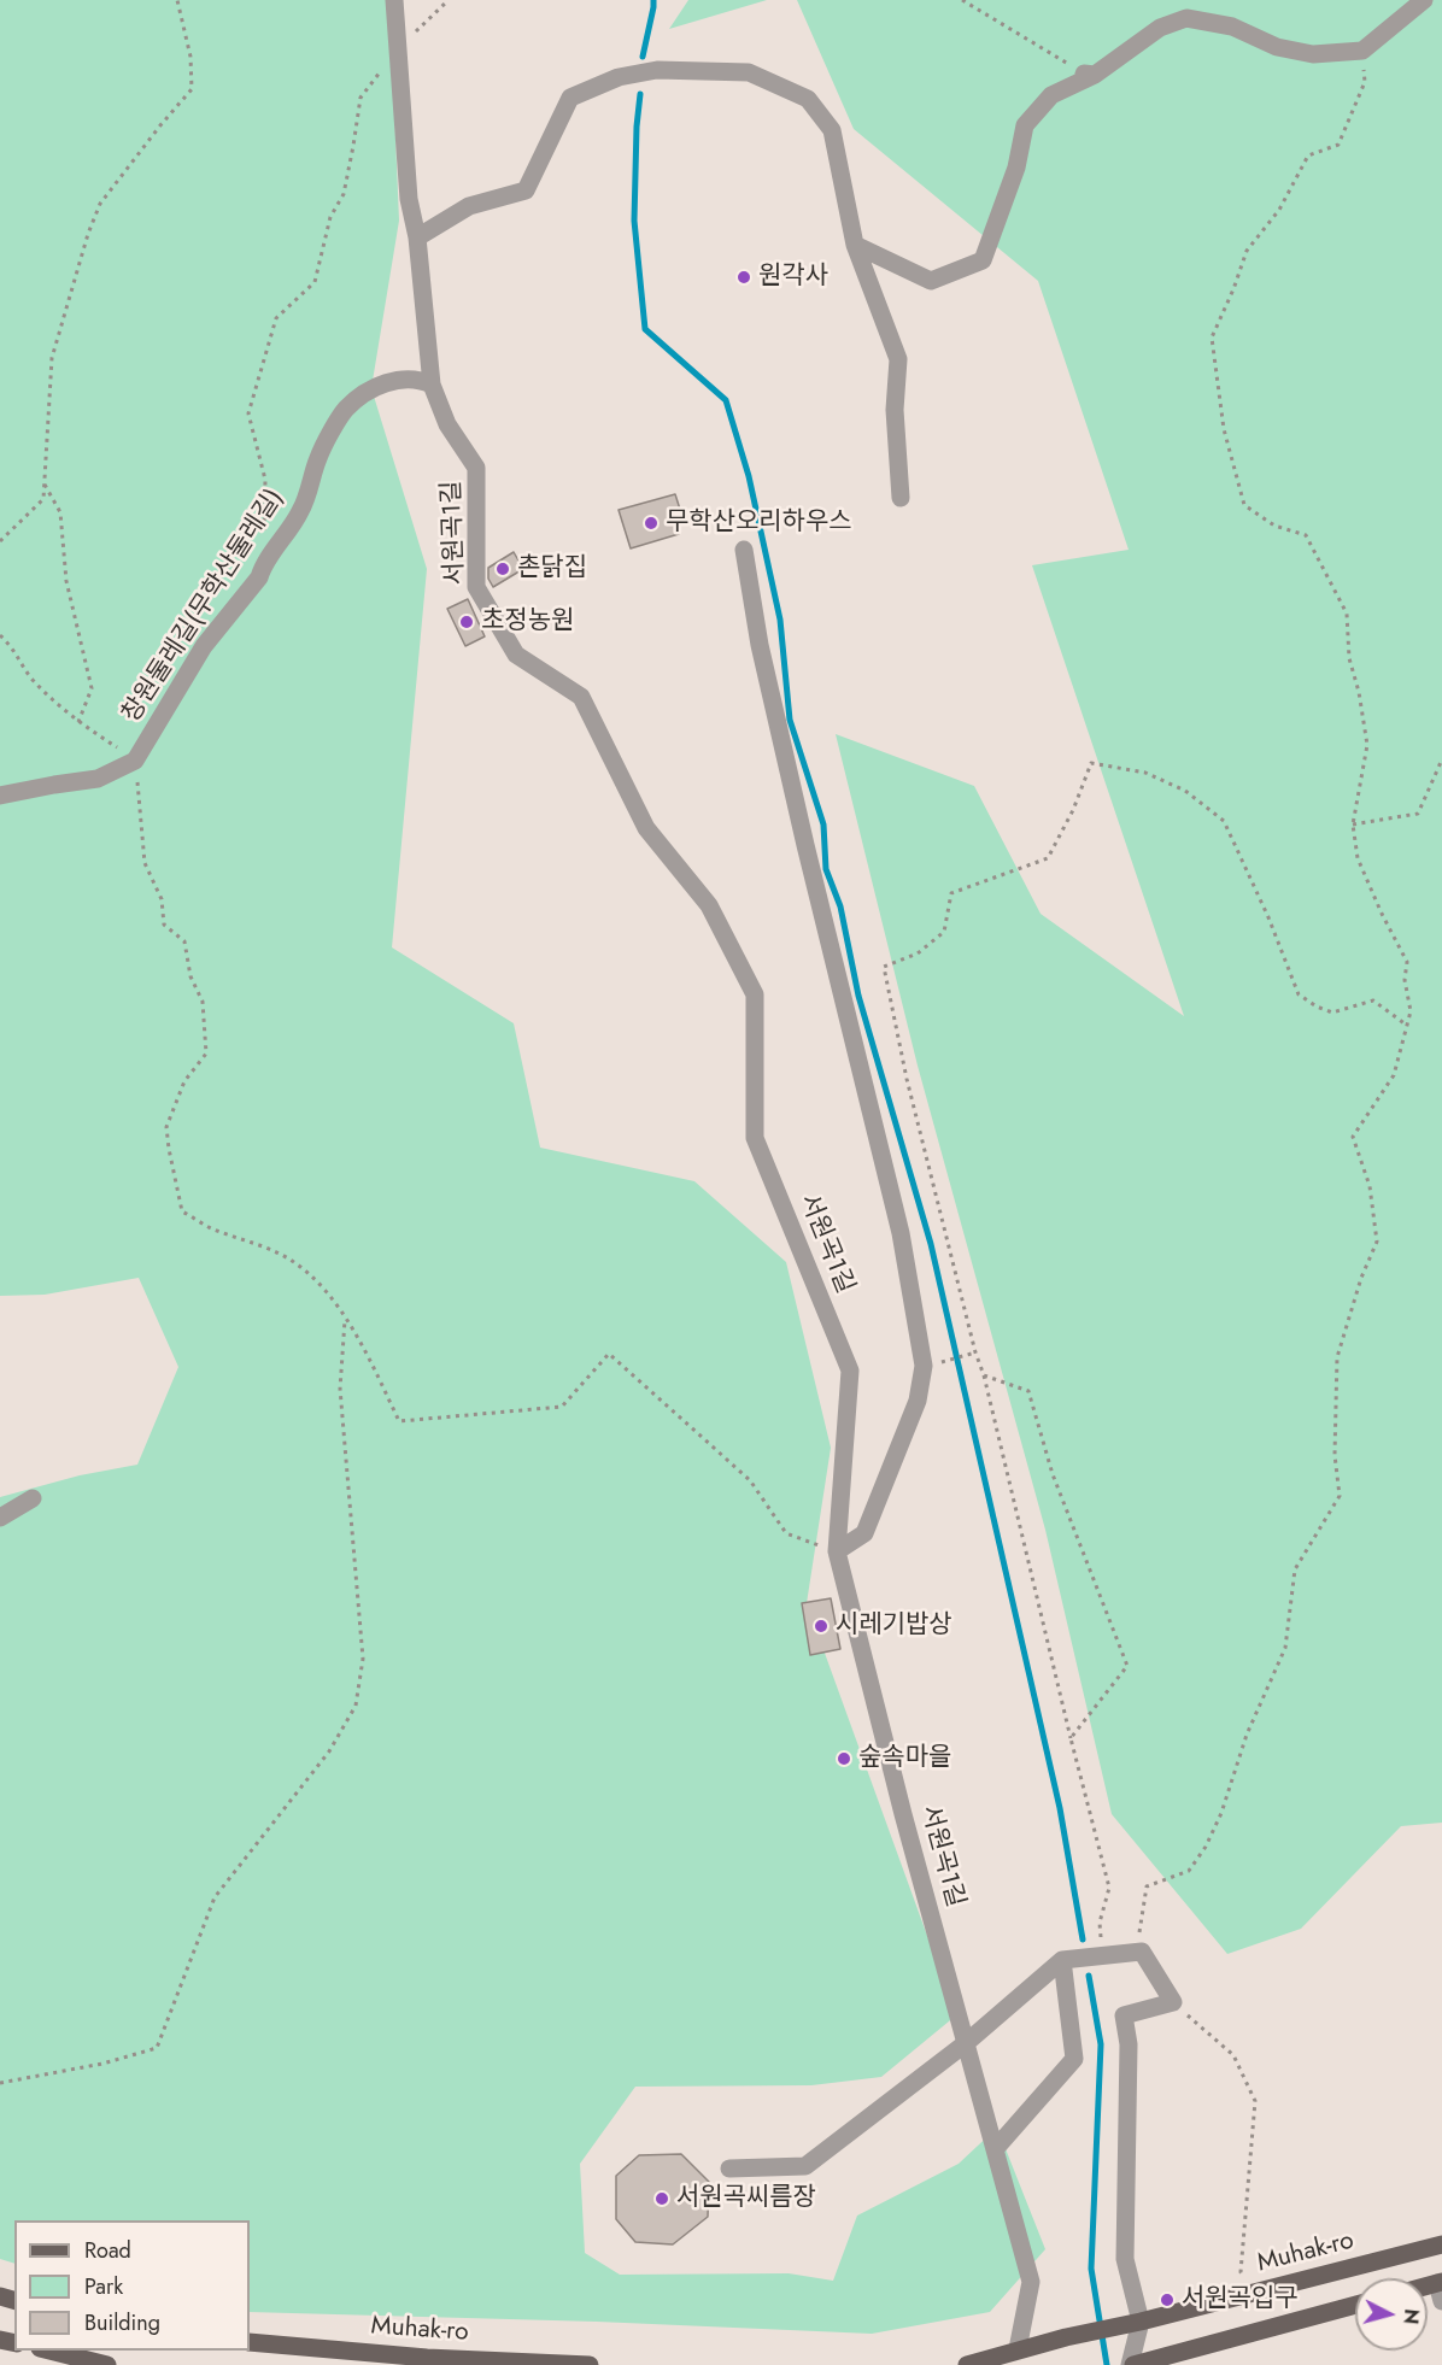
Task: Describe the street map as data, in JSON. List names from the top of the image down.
{
  "streets": {
    "main road": ["Muhak-ro"],
    "street": ["서원곡1길", "창원둘레길(무학산둘레길)"]
  },
  "crossings": [
    ["서원곡1길", "창원둘레길(무학산둘레길)"],
    ["서원곡1길", "Muhak-ro"]
  ],
  "places": [
    "원각사",
    "무학산오리하우스",
    "촌닭집",
    "초정농원",
    "시레기밥상",
    "숲속마을",
    "서원곡씨름장",
    "서원곡입구"
  ],
  "legend": ["Road", "Park", "Building"],
  "north": "right"
}
